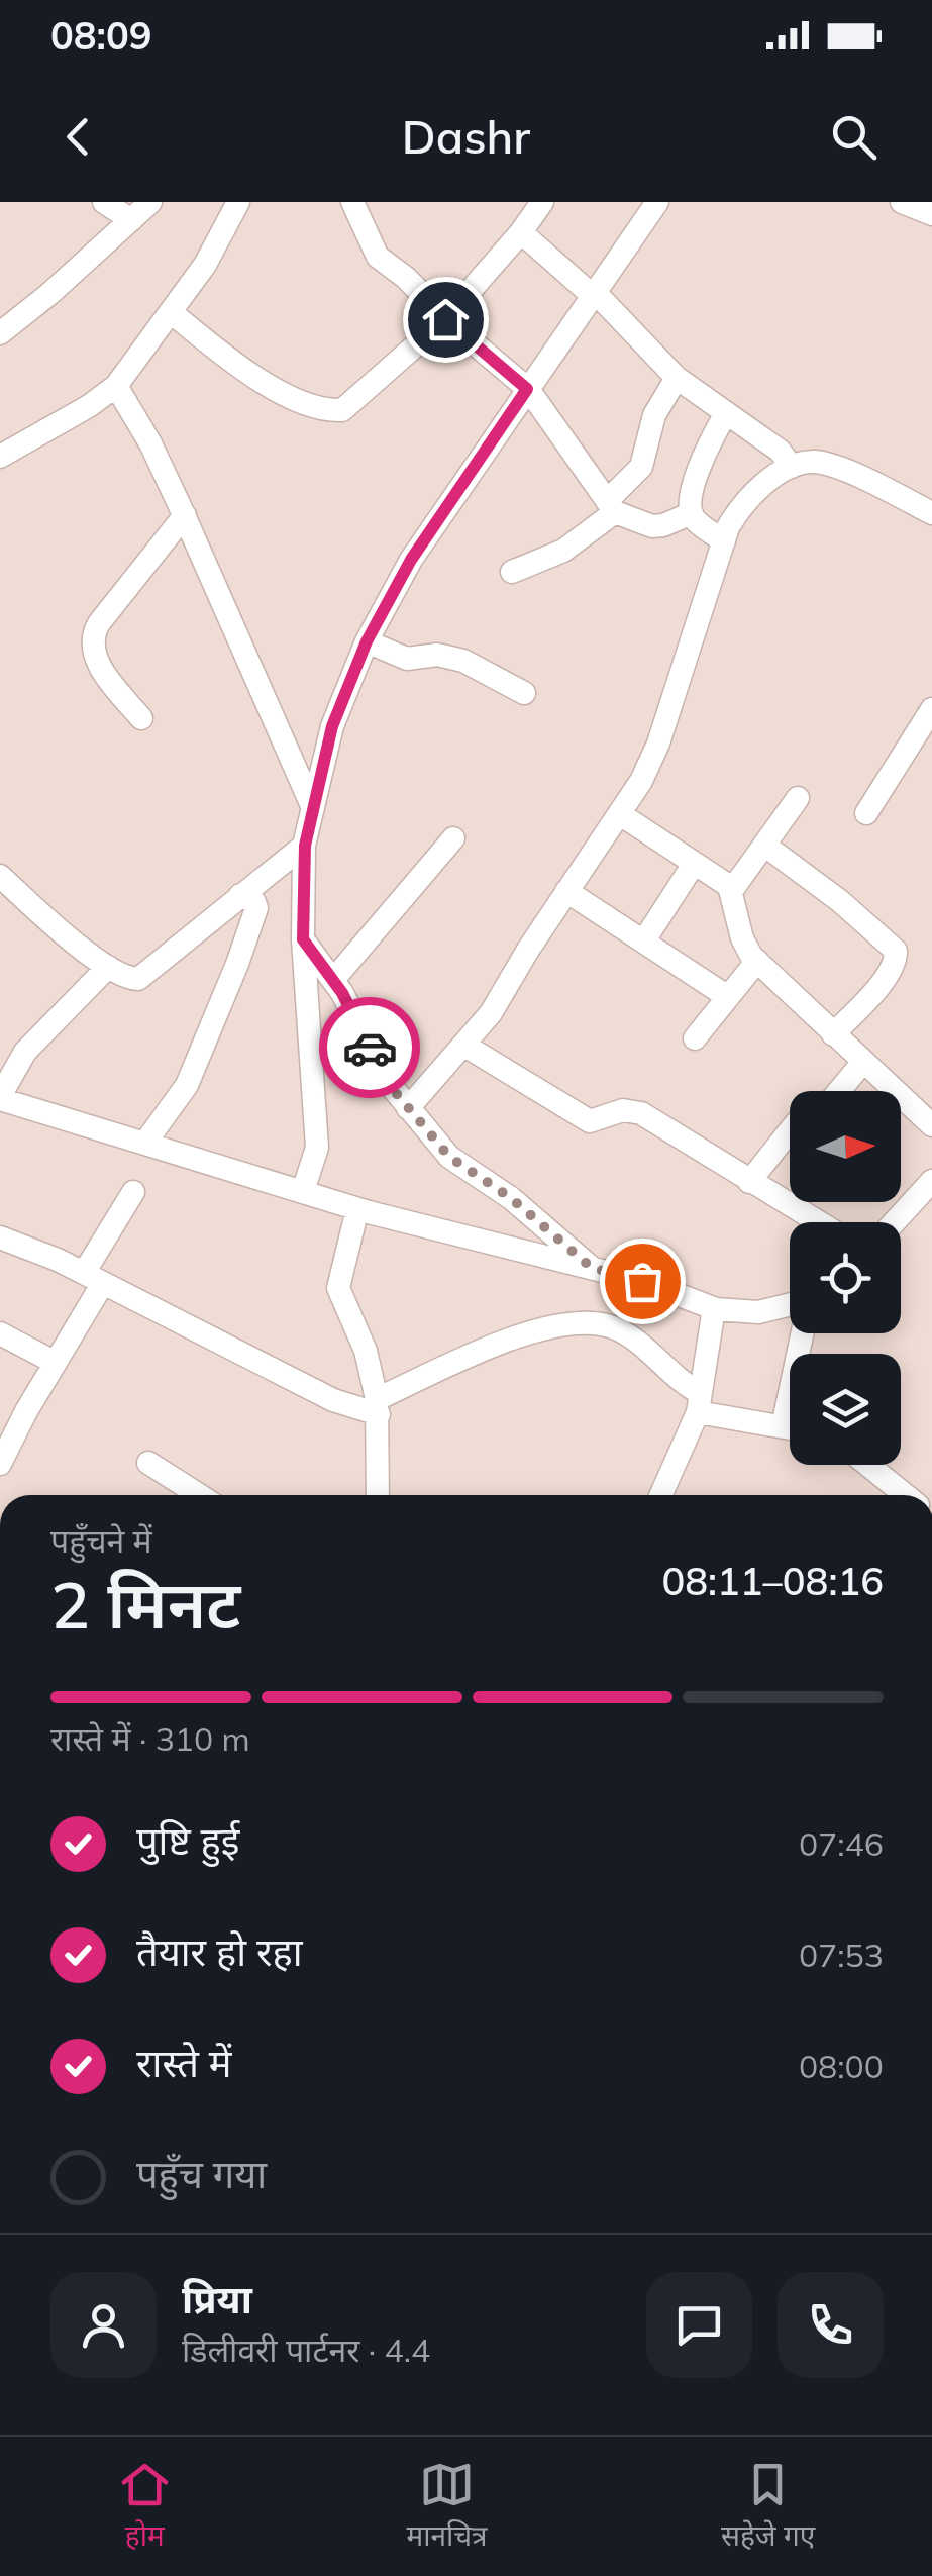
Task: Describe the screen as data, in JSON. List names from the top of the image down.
{
  "north": "right",
  "page": {
    "status": "08:09",
    "header": "Dashr",
    "heading": ["2 मिनट", "पहुँचने में", "08:11–08:16"],
    "panel": ["प्रिया", "डिलीवरी पार्टनर · 4.4"],
    "bar": "रास्ते में · 310 m",
    "list": [
      ["पुष्टि हुई", "07:46"],
      ["तैयार हो रहा", "07:53"],
      ["रास्ते में", "08:00"],
      "पहुँच गया"
    ],
    "tabs": ["होम", "मानचित्र", "सहेजे गए"]
  }
}
